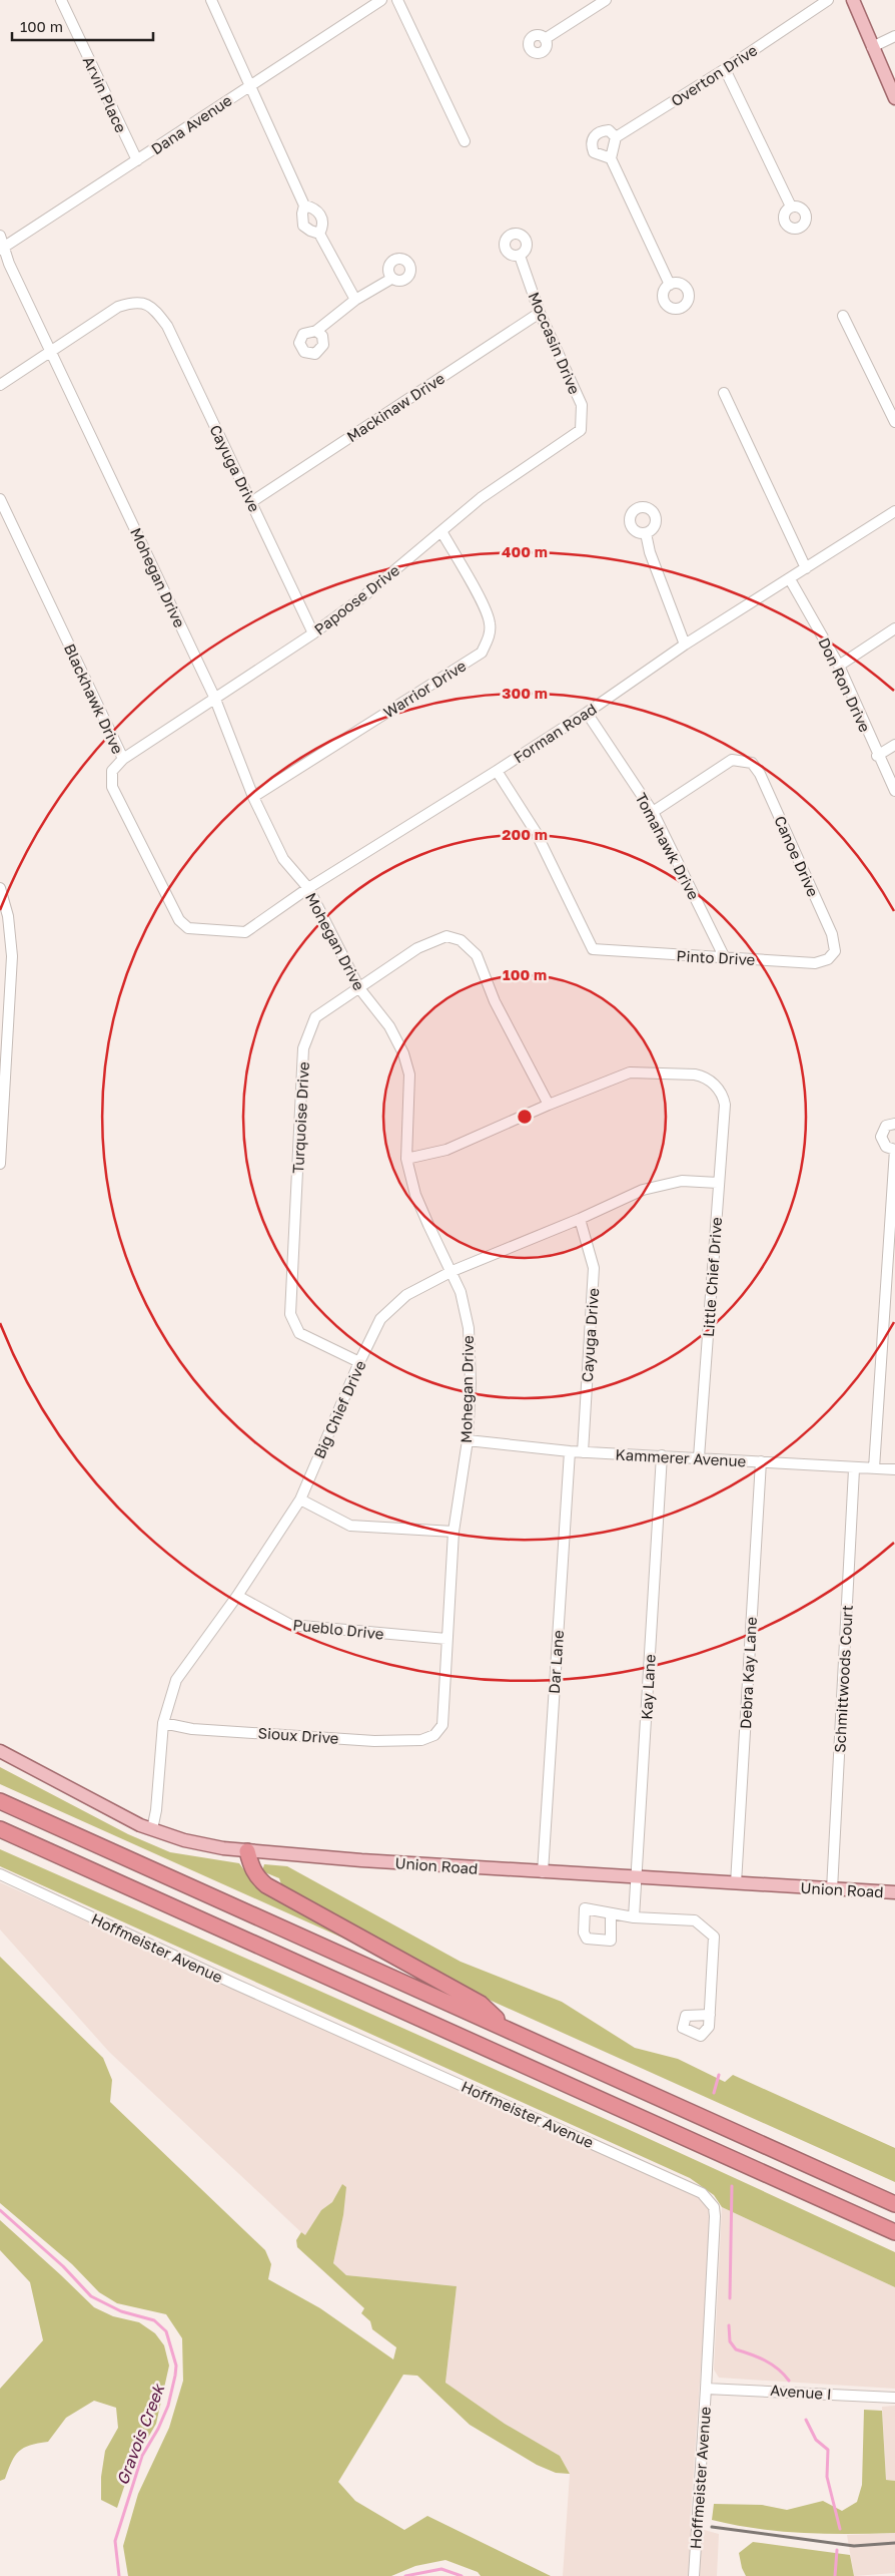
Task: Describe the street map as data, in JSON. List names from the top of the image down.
{
  "streets": {
    "main road": ["Union Road"],
    "street": [
      "Overton Drive",
      "Arvin Place",
      "Dana Avenue",
      "Moccasin Drive",
      "Mackinaw Drive",
      "Cayuga Drive",
      "Mohegan Drive",
      "Papoose Drive",
      "Don Ron Drive",
      "Warrior Drive",
      "Blackhawk Drive",
      "Forman Road",
      "Tomahawk Drive",
      "Canoe Drive",
      "Pinto Drive",
      "Turquoise Drive",
      "Little Chief Drive",
      "Big Chief Drive",
      "Kammerer Avenue",
      "Pueblo Drive",
      "Dar Lane",
      "Debra Kay Lane",
      "Schmittwoods Court",
      "Kay Lane",
      "Sioux Drive",
      "Hoffmeister Avenue",
      "Avenue I"
    ]
  },
  "crossings": [
    ["Arvin Place", "Dana Avenue"],
    ["Dana Avenue", "Mohegan Drive"],
    ["Moccasin Drive", "Mackinaw Drive"],
    ["Moccasin Drive", "Papoose Drive"],
    ["Mackinaw Drive", "Cayuga Drive"],
    ["Cayuga Drive", "Mohegan Drive"],
    ["Cayuga Drive", "Papoose Drive"],
    ["Cayuga Drive", "Big Chief Drive"],
    ["Cayuga Drive", "Kammerer Avenue"],
    ["Mohegan Drive", "Papoose Drive"],
    ["Mohegan Drive", "Warrior Drive"],
    ["Mohegan Drive", "Forman Road"],
    ["Mohegan Drive", "Turquoise Drive"],
    ["Mohegan Drive", "Big Chief Drive"],
    ["Mohegan Drive", "Kammerer Avenue"],
    ["Mohegan Drive", "Pueblo Drive"],
    ["Mohegan Drive", "Sioux Drive"],
    ["Papoose Drive", "Warrior Drive"],
    ["Papoose Drive", "Blackhawk Drive"],
    ["Don Ron Drive", "Forman Road"],
    ["Blackhawk Drive", "Forman Road"],
    ["Forman Road", "Tomahawk Drive"],
    ["Forman Road", "Pinto Drive"],
    ["Tomahawk Drive", "Canoe Drive"],
    ["Tomahawk Drive", "Pinto Drive"],
    ["Canoe Drive", "Pinto Drive"],
    ["Turquoise Drive", "Little Chief Drive"],
    ["Turquoise Drive", "Big Chief Drive"],
    ["Little Chief Drive", "Big Chief Drive"],
    ["Little Chief Drive", "Kammerer Avenue"],
    ["Big Chief Drive", "Pueblo Drive"],
    ["Big Chief Drive", "Sioux Drive"],
    ["Big Chief Drive", "Union Road"],
    ["Kammerer Avenue", "Dar Lane"],
    ["Kammerer Avenue", "Debra Kay Lane"],
    ["Kammerer Avenue", "Schmittwoods Court"],
    ["Kammerer Avenue", "Kay Lane"],
    ["Dar Lane", "Union Road"],
    ["Debra Kay Lane", "Union Road"],
    ["Schmittwoods Court", "Union Road"],
    ["Kay Lane", "Union Road"],
    ["Hoffmeister Avenue", "Avenue I"]
  ],
  "water": ["Gravois Creek"],
  "scale_bar": "100 m",
  "rings": [
    "400 m",
    "300 m",
    "200 m",
    "100 m"
  ]
}
